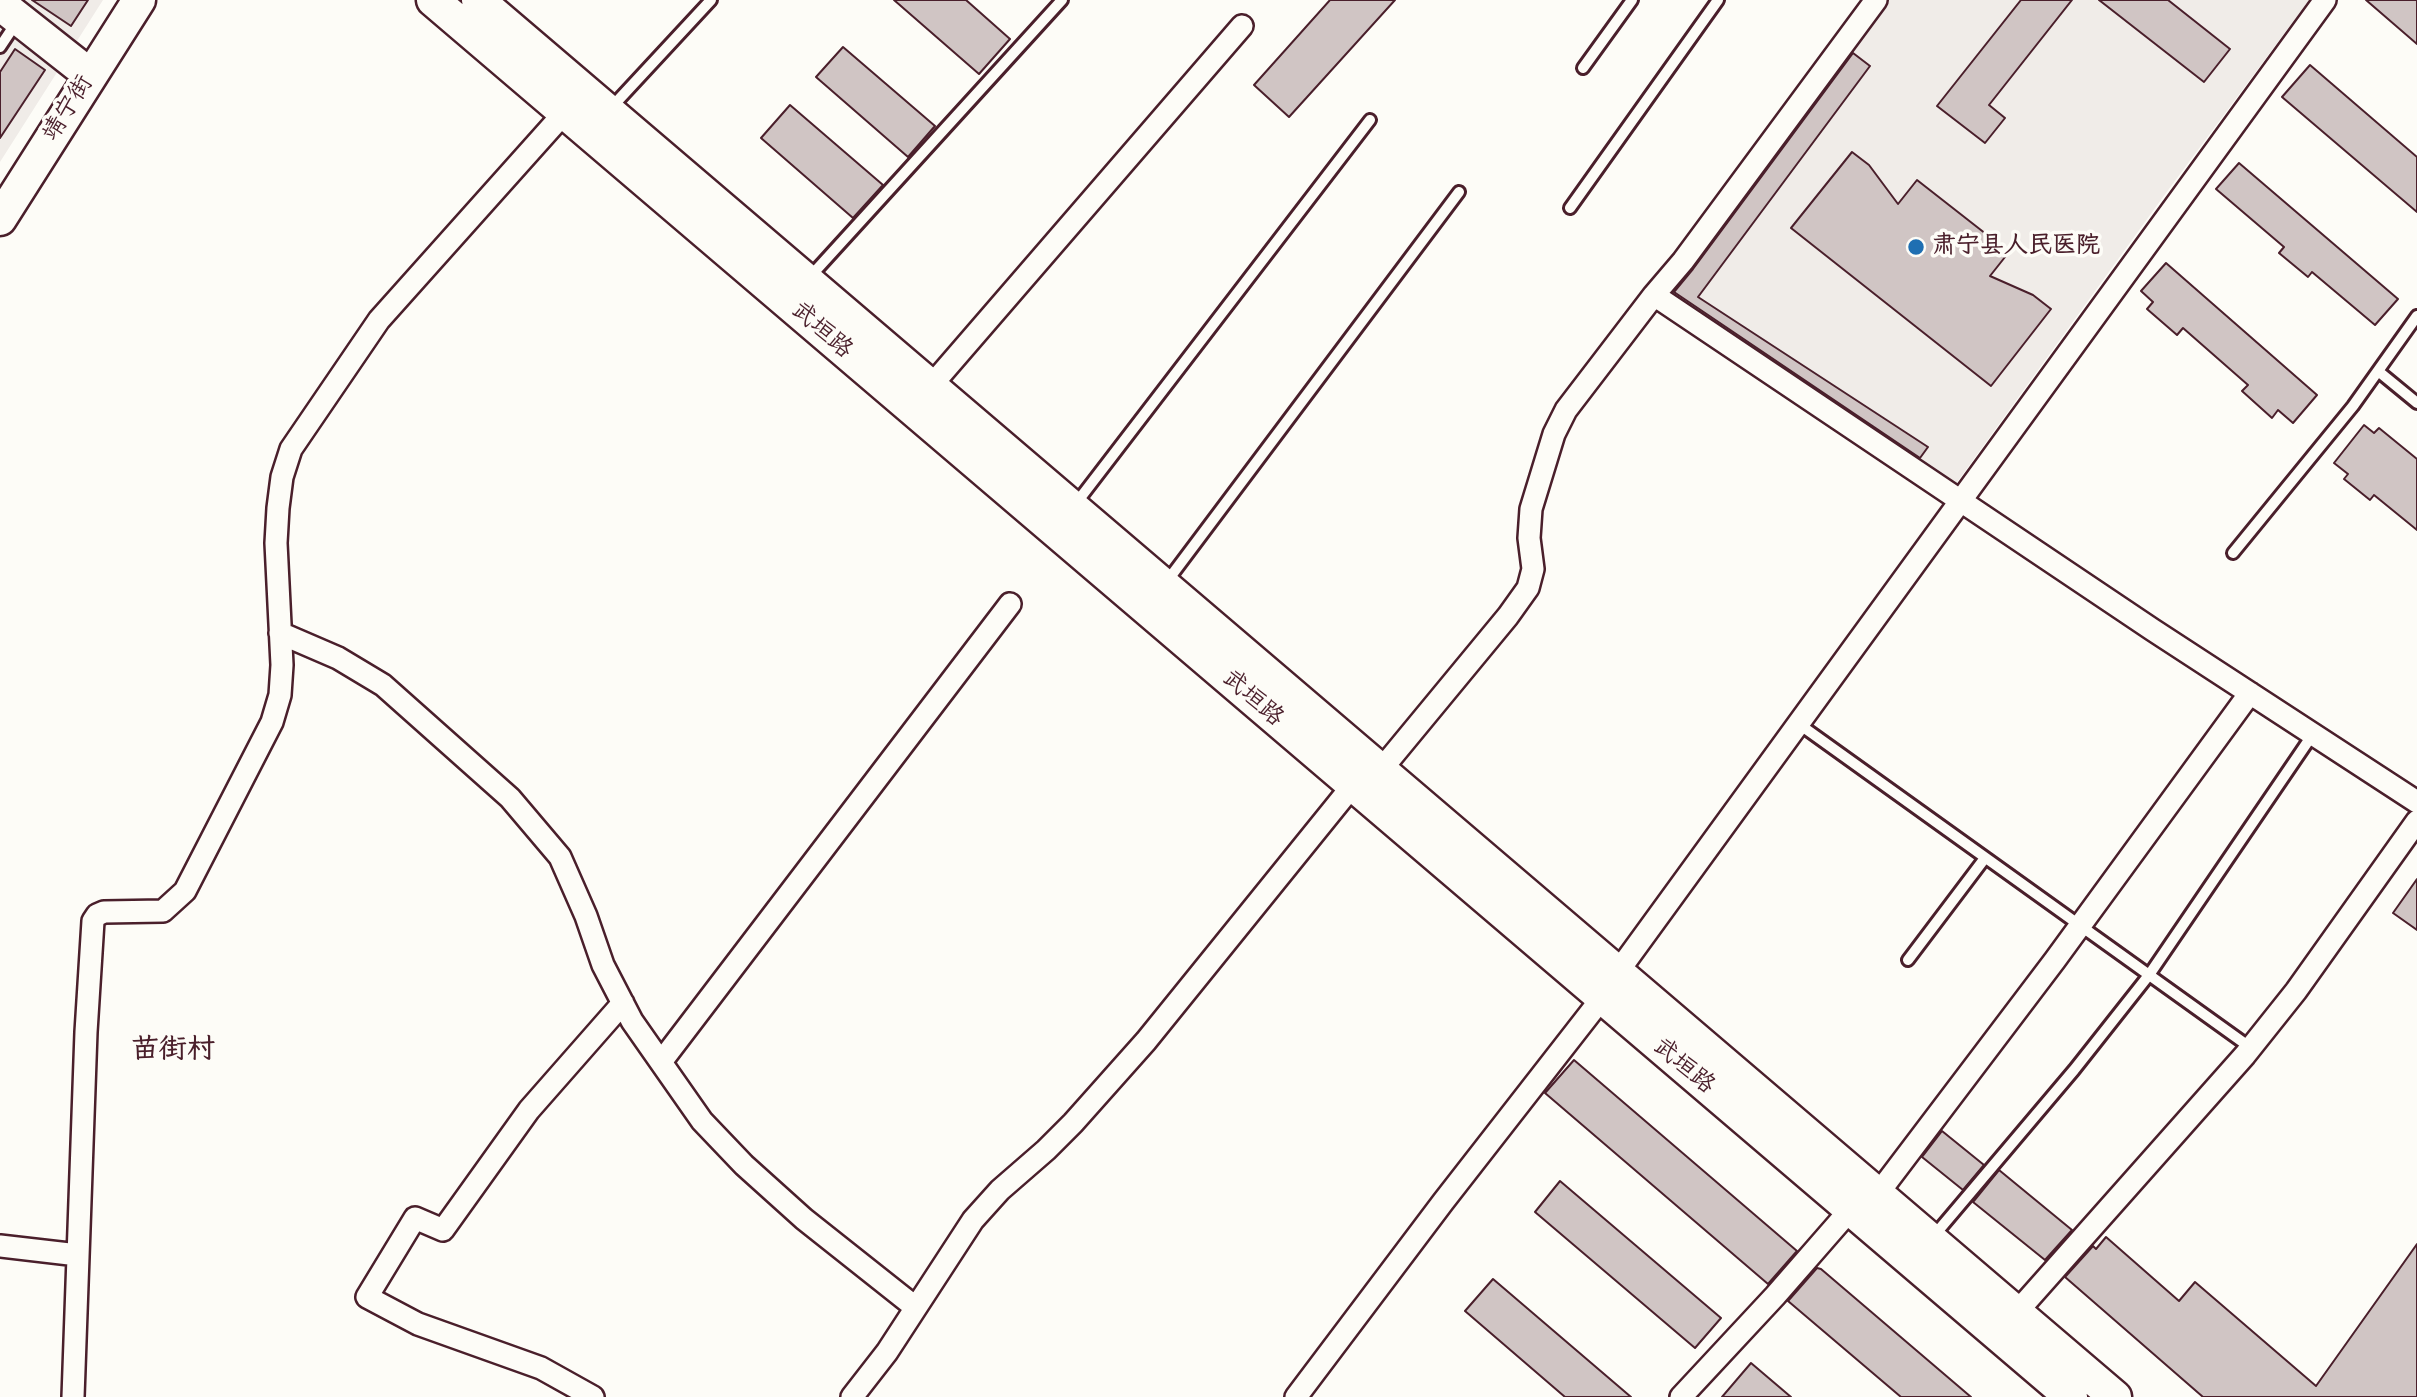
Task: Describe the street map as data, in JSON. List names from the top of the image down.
{
  "streets": {
    "main road": ["靖宁街", "武垣路"]
  },
  "districts": ["苗街村"],
  "places": ["肃宁县人民医院"]
}
